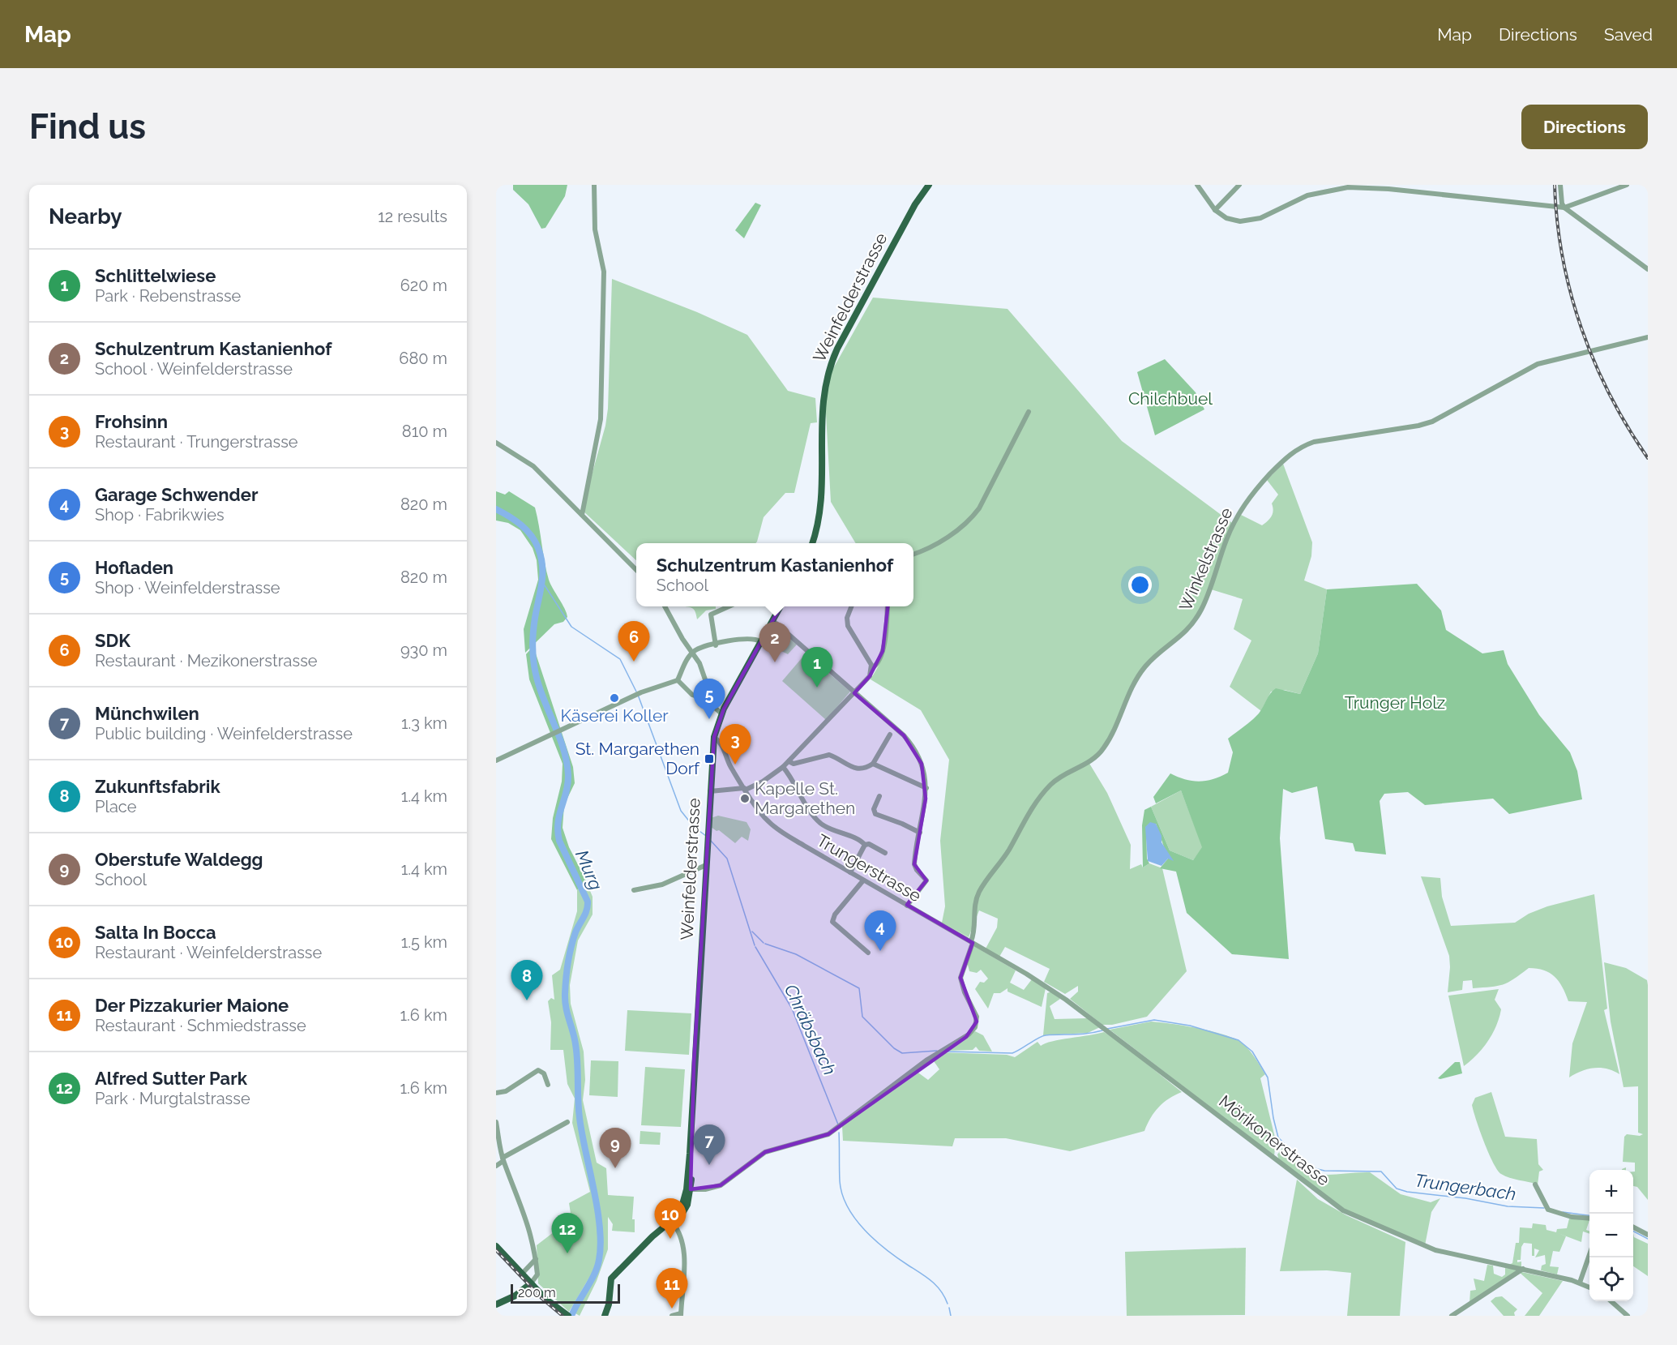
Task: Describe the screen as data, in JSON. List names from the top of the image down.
{
  "streets": {
    "main road": ["Weinfelderstrasse"],
    "street": ["Winkelstrasse", "Trungerstrasse", "Mörikonerstrasse"]
  },
  "crossings": [
    ["Weinfelderstrasse", "Trungerstrasse"],
    ["Winkelstrasse", "Trungerstrasse"],
    ["Winkelstrasse", "Mörikonerstrasse"],
    ["Trungerstrasse", "Mörikonerstrasse"]
  ],
  "water": ["Murg", "Chräbsbach", "Trungerbach"],
  "parks": ["Chilchbuel", "Trunger Holz"],
  "places": {
    "other": ["Käserei Koller", "Kapelle St. Margarethen"],
    "transit": ["St. Margarethen Dorf"]
  },
  "scale_bar": "200 m",
  "page": {
    "header": "Map",
    "nav": ["Map", "Directions", "Saved"],
    "buttons": "Directions",
    "title": "Find us",
    "heading": ["Nearby", "12 results"],
    "list": [
      {
        "mark": "1",
        "name": "Schlittelwiese",
        "note": "Park · Rebenstrasse",
        "value": "620 m"
      },
      {
        "mark": "2",
        "name": "Schulzentrum Kastanienhof",
        "note": "School · Weinfelderstrasse",
        "value": "680 m"
      },
      {
        "mark": "3",
        "name": "Frohsinn",
        "note": "Restaurant · Trungerstrasse",
        "value": "810 m"
      },
      {
        "mark": "4",
        "name": "Garage Schwender",
        "note": "Shop · Fabrikwies",
        "value": "820 m"
      },
      {
        "mark": "5",
        "name": "Hofladen",
        "note": "Shop · Weinfelderstrasse",
        "value": "820 m"
      },
      {
        "mark": "6",
        "name": "SDK",
        "note": "Restaurant · Mezikonerstrasse",
        "value": "930 m"
      },
      {
        "mark": "7",
        "name": "Münchwilen",
        "note": "Public building · Weinfelderstrasse",
        "value": "1.3 km"
      },
      {
        "mark": "8",
        "name": "Zukunftsfabrik",
        "note": "Place",
        "value": "1.4 km"
      },
      {
        "mark": "9",
        "name": "Oberstufe Waldegg",
        "note": "School",
        "value": "1.4 km"
      },
      {
        "mark": "10",
        "name": "Salta In Bocca",
        "note": "Restaurant · Weinfelderstrasse",
        "value": "1.5 km"
      },
      {
        "mark": "11",
        "name": "Der Pizzakurier Maione",
        "note": "Restaurant · Schmiedstrasse",
        "value": "1.6 km"
      },
      {
        "mark": "12",
        "name": "Alfred Sutter Park",
        "note": "Park · Murgtalstrasse",
        "value": "1.6 km"
      }
    ],
    "popup": ["Schulzentrum Kastanienhof", "School"],
    "pins": [
      "6",
      "2",
      "1",
      "5",
      "3",
      "4",
      "8",
      "7",
      "9",
      "10",
      "12",
      "11"
    ],
    "map_buttons": ["+", "−"],
    "scale": "200 m"
  }
}
